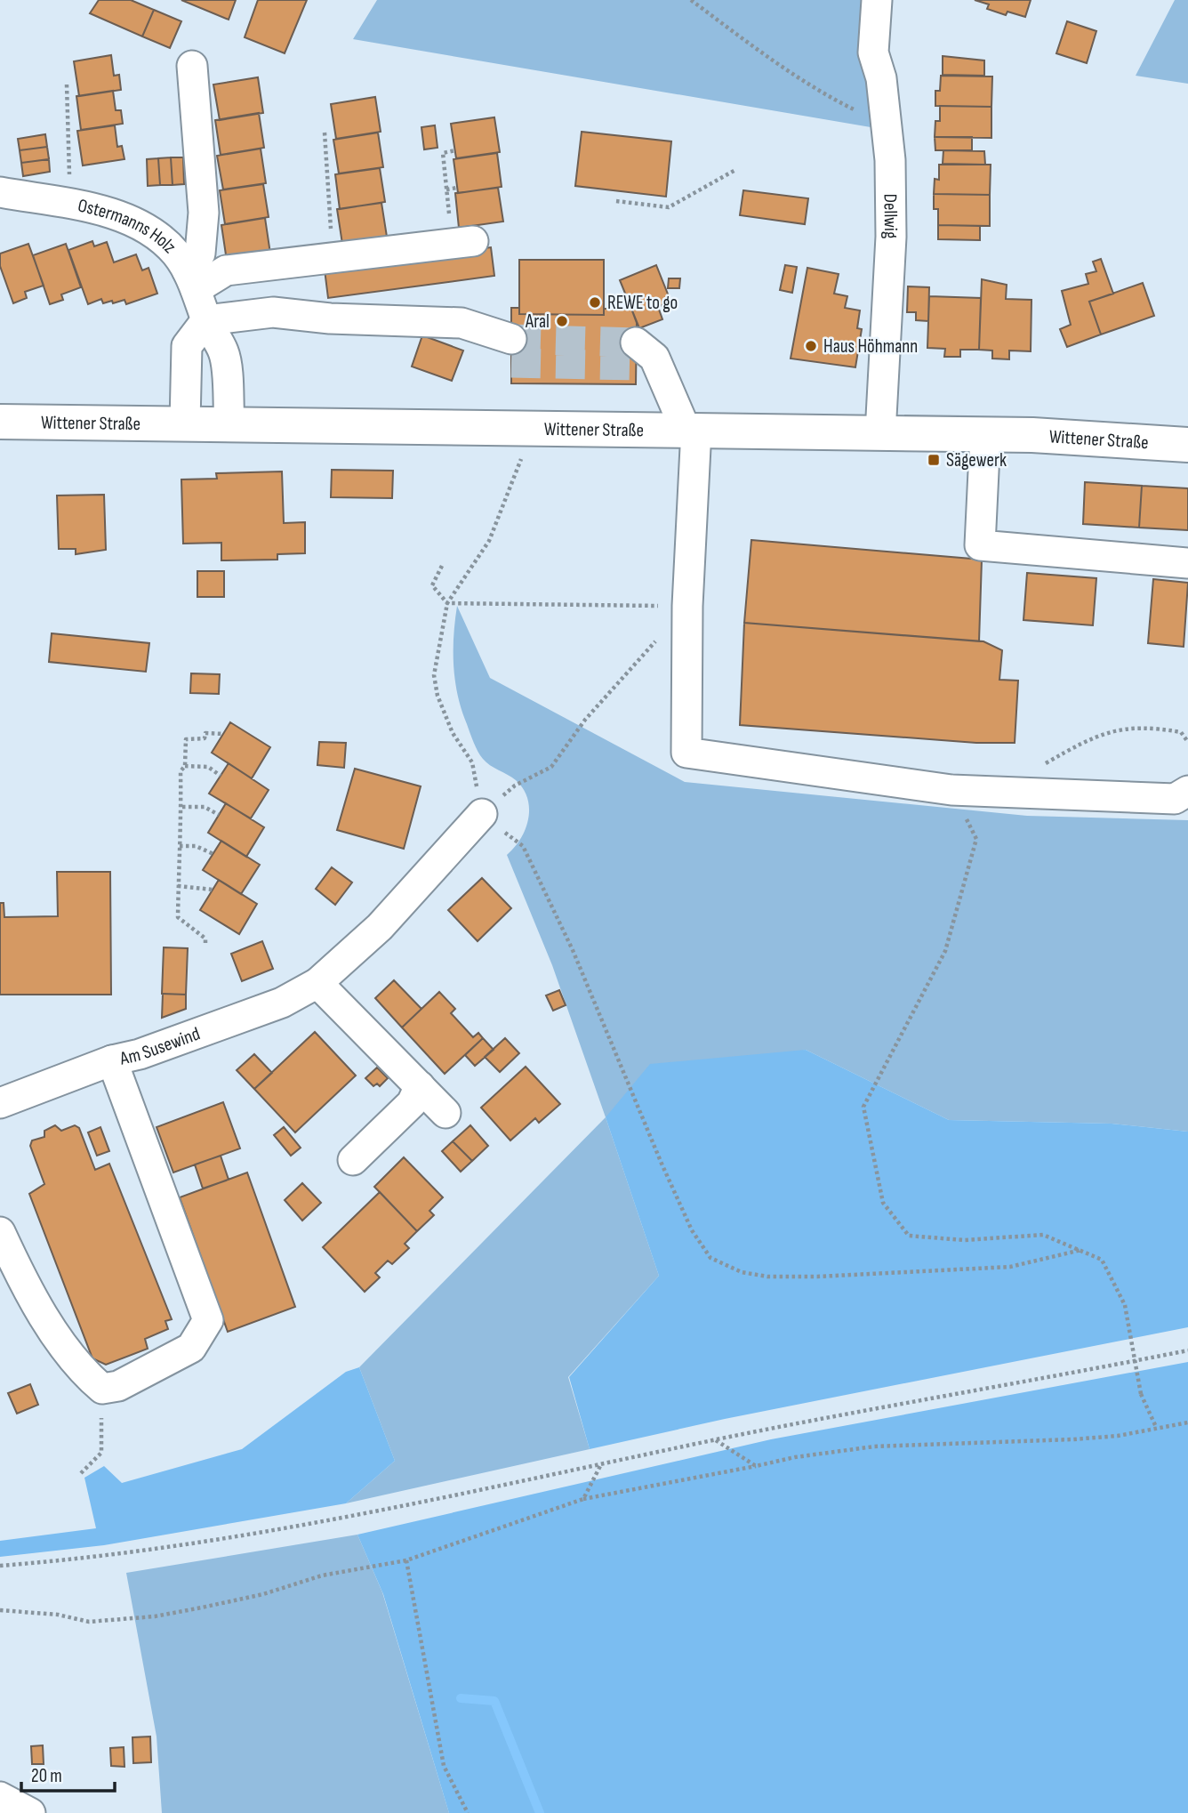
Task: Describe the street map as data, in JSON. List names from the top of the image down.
{
  "streets": {
    "main road": ["Wittener Straße"],
    "street": ["Dellwig", "Ostermanns Holz", "Am Susewind"]
  },
  "crossings": [
    ["Dellwig", "Wittener Straße"],
    ["Ostermanns Holz", "Wittener Straße"]
  ],
  "places": {
    "other": ["REWE to go", "Aral", "Haus Höhmann"],
    "transit": ["Sägewerk"]
  },
  "scale_bar": "20 m"
}
